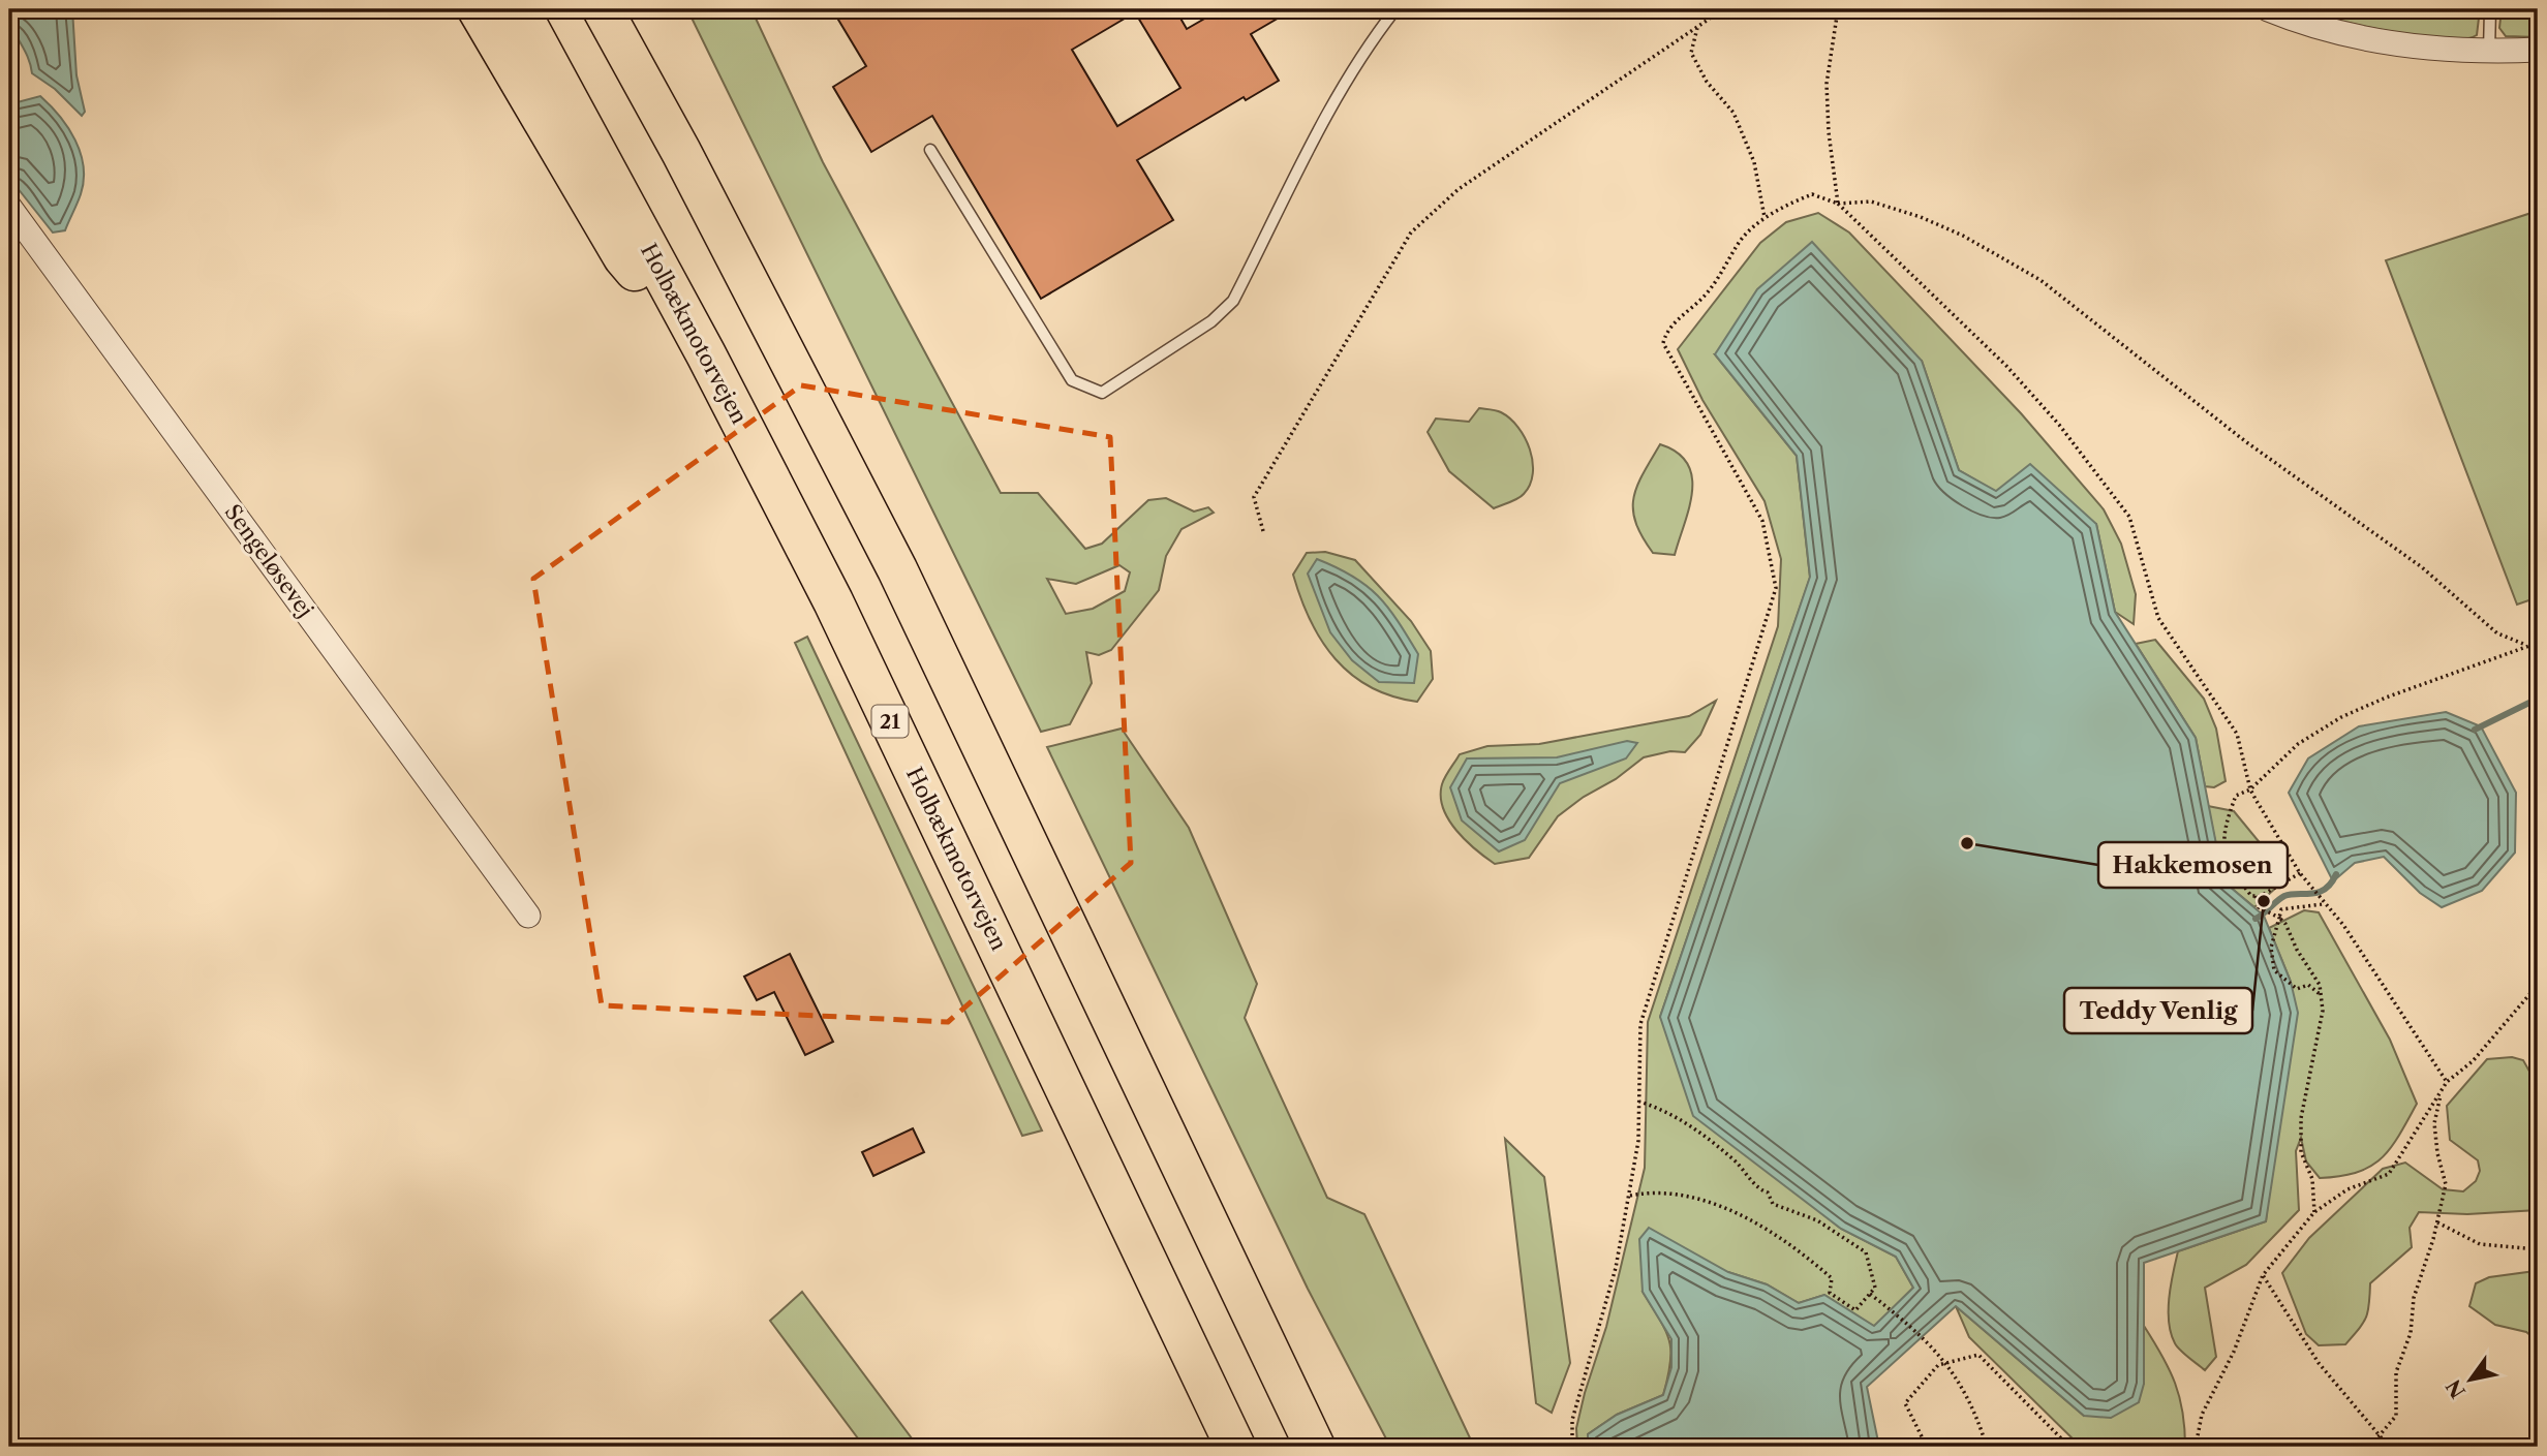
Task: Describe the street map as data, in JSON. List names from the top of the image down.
{
  "streets": {
    "highway": ["Holbækmotorvejen", "21"],
    "street": ["Sengeløsevej"]
  },
  "places": ["Hakkemosen", "Teddy Venlig"],
  "north": "bottom left"
}
